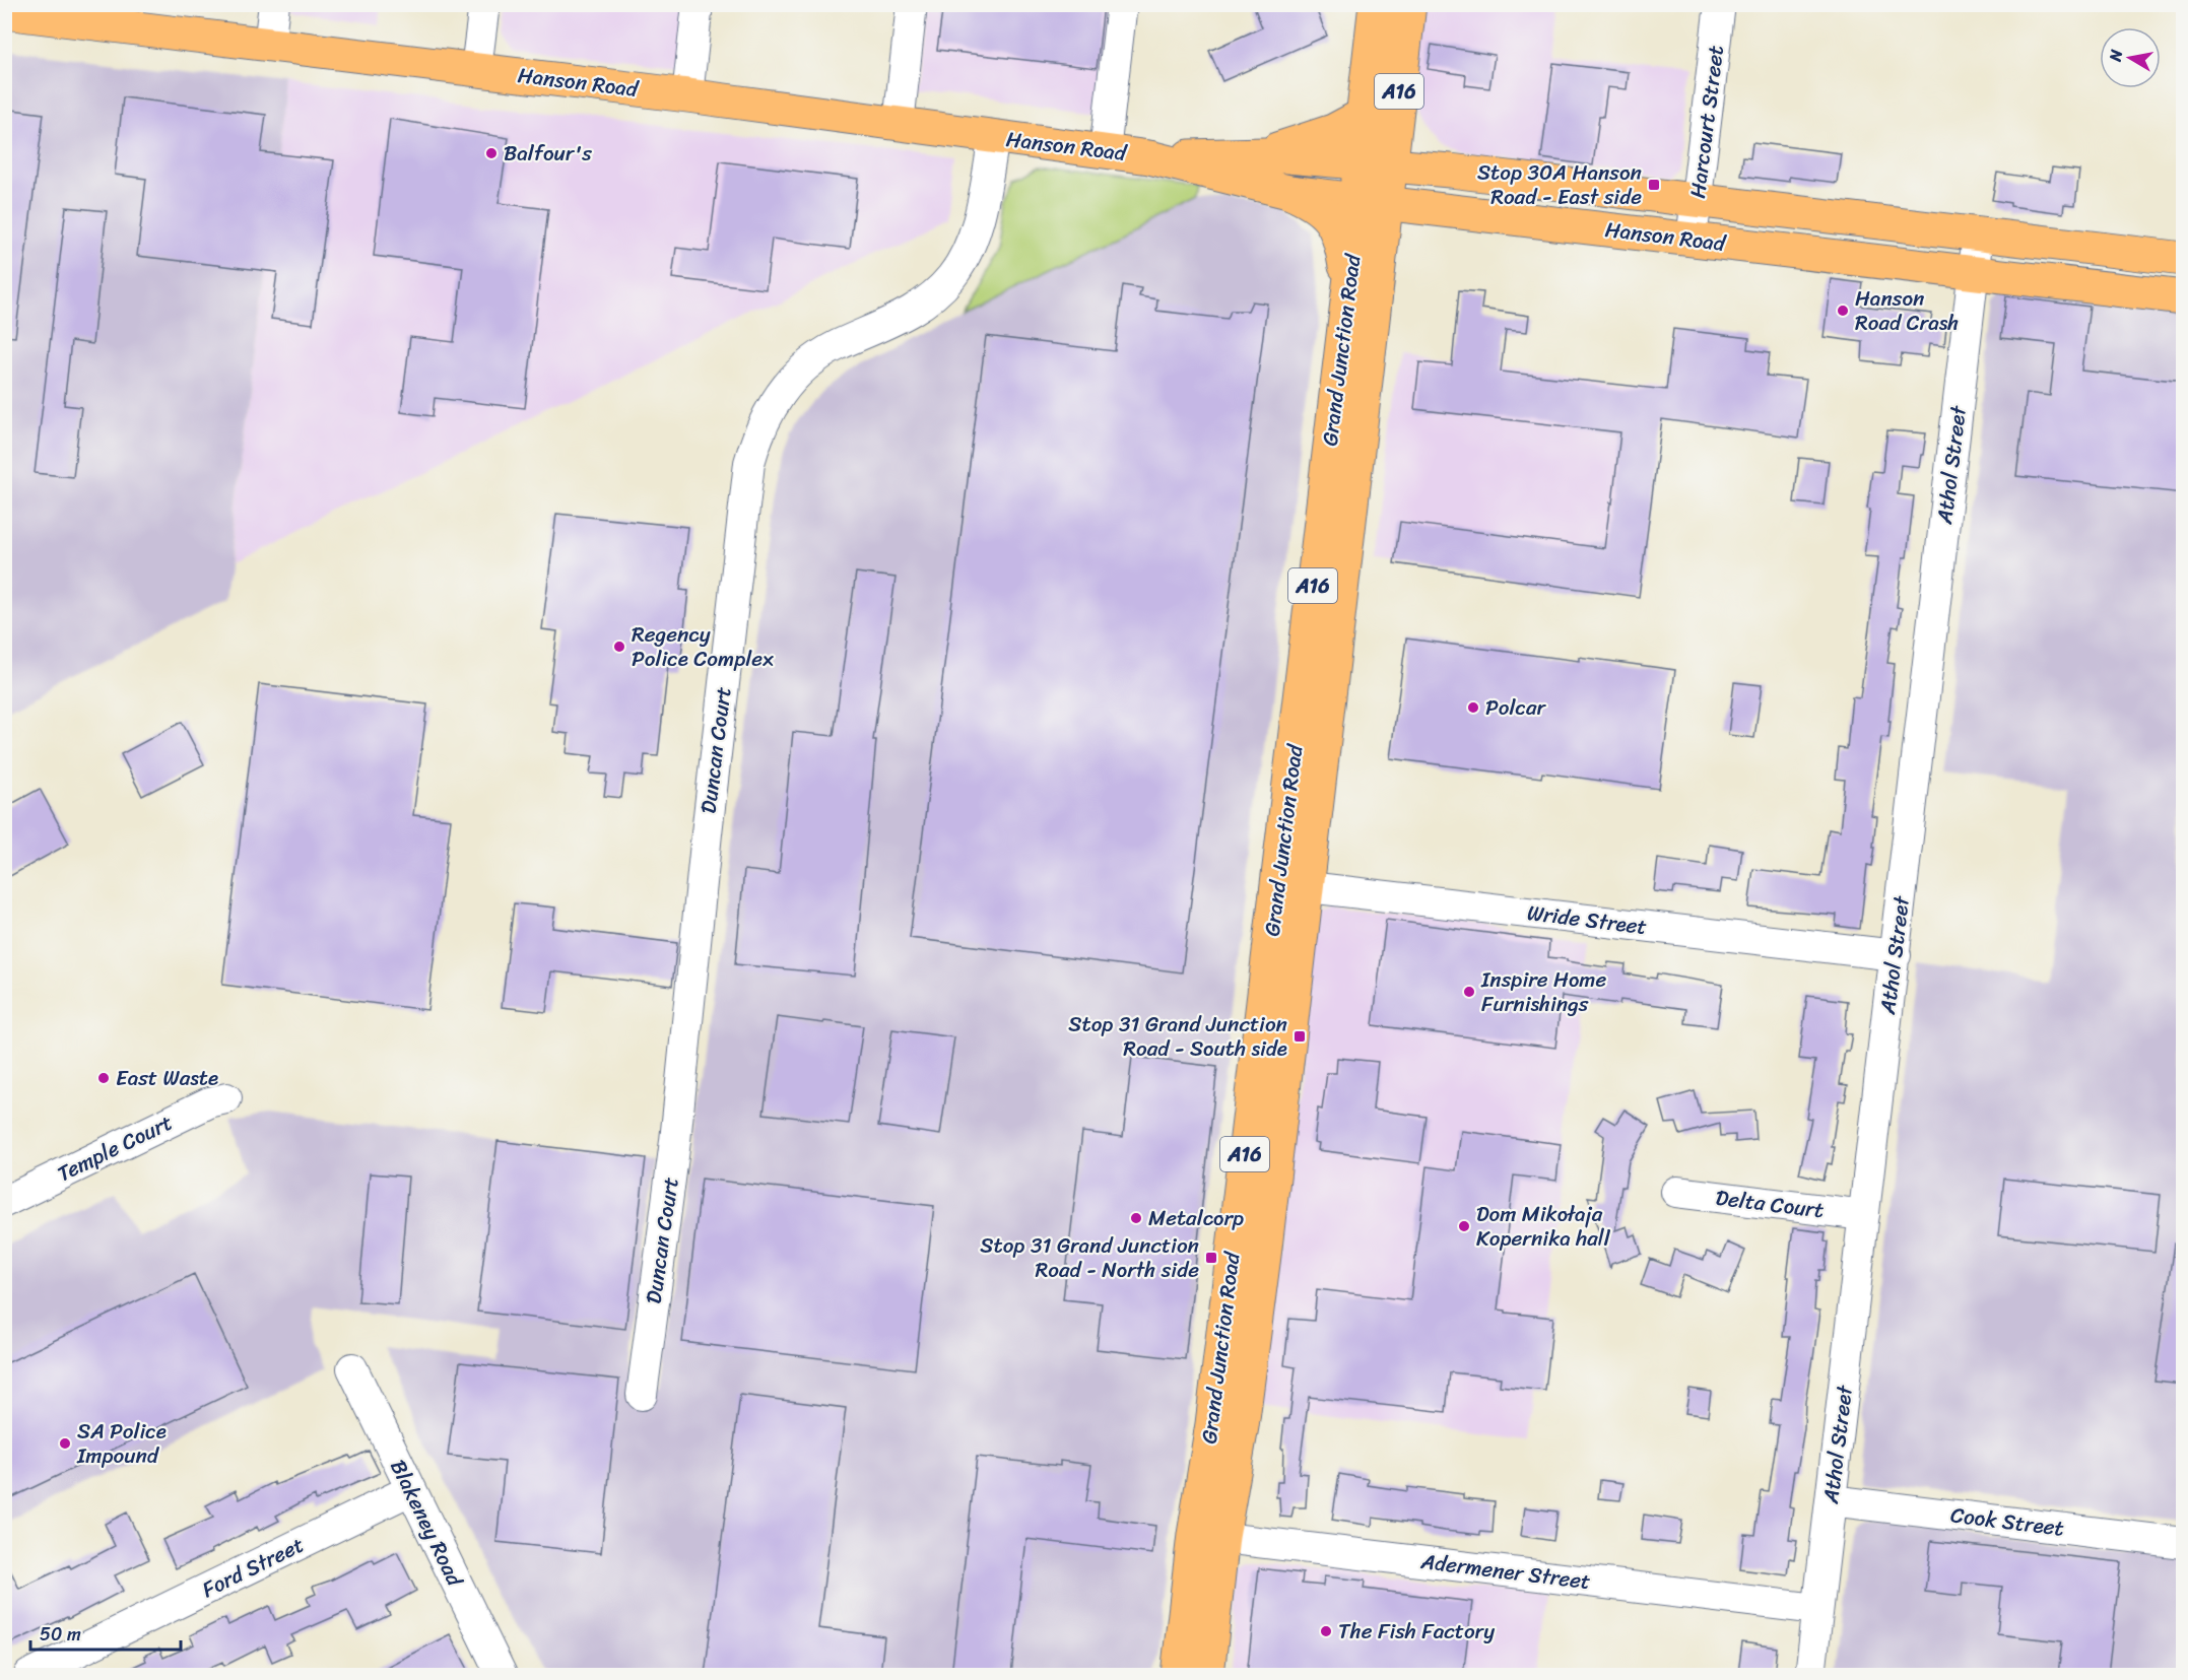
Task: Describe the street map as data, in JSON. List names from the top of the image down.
{
  "streets": {
    "main road": ["Hanson Road", "A16", "Grand Junction Road"],
    "street": [
      "Harcourt Street",
      "Athol Street",
      "Duncan Court",
      "Wride Street",
      "Temple Court",
      "Delta Court",
      "Cook Street",
      "Blakeney Road",
      "Ford Street",
      "Adermener Street"
    ]
  },
  "crossings": [
    ["Hanson Road", "Harcourt Street"],
    ["Hanson Road", "Grand Junction Road"],
    ["Hanson Road", "Athol Street"],
    ["Hanson Road", "Duncan Court"],
    ["Grand Junction Road", "Wride Street"],
    ["Grand Junction Road", "Adermener Street"],
    ["Athol Street", "Wride Street"],
    ["Athol Street", "Delta Court"],
    ["Athol Street", "Cook Street"],
    ["Athol Street", "Adermener Street"],
    ["Blakeney Road", "Ford Street"]
  ],
  "places": {
    "other": [
      "Balfour's",
      "Hanson Road Crash",
      "Regency Police Complex",
      "Polcar",
      "Inspire Home Furnishings",
      "East Waste",
      "Metalcorp",
      "Dom Mikołaja Kopernika hall",
      "SA Police Impound",
      "The Fish Factory"
    ],
    "transit": ["Stop 30A Hanson Road - East side", "Stop 31 Grand Junction Road - South side", "Stop 31 Grand Junction Road - North side"]
  },
  "scale_bar": "50 m",
  "north": "left"
}
